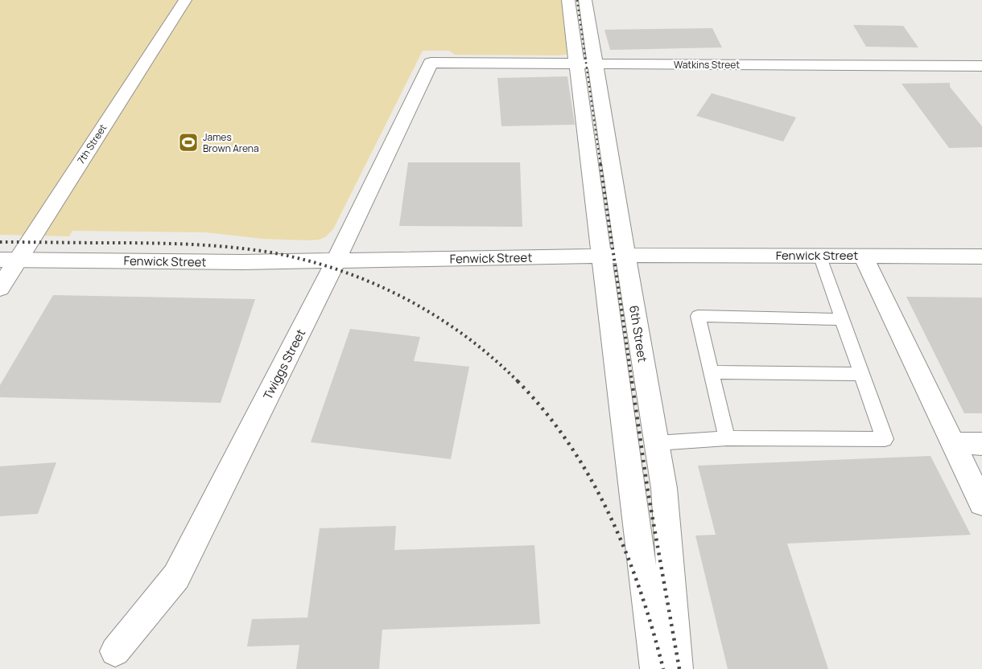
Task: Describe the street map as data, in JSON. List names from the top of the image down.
{
  "streets": {
    "street": [
      "Watkins Street",
      "7th Street",
      "Fenwick Street",
      "6th Street",
      "Twiggs Street"
    ]
  },
  "crossings": [
    ["Watkins Street", "6th Street"],
    ["Watkins Street", "Twiggs Street"],
    ["7th Street", "Fenwick Street"],
    ["Fenwick Street", "6th Street"],
    ["Fenwick Street", "Twiggs Street"]
  ],
  "places": {
    "sports": ["James Brown Arena"]
  }
}
